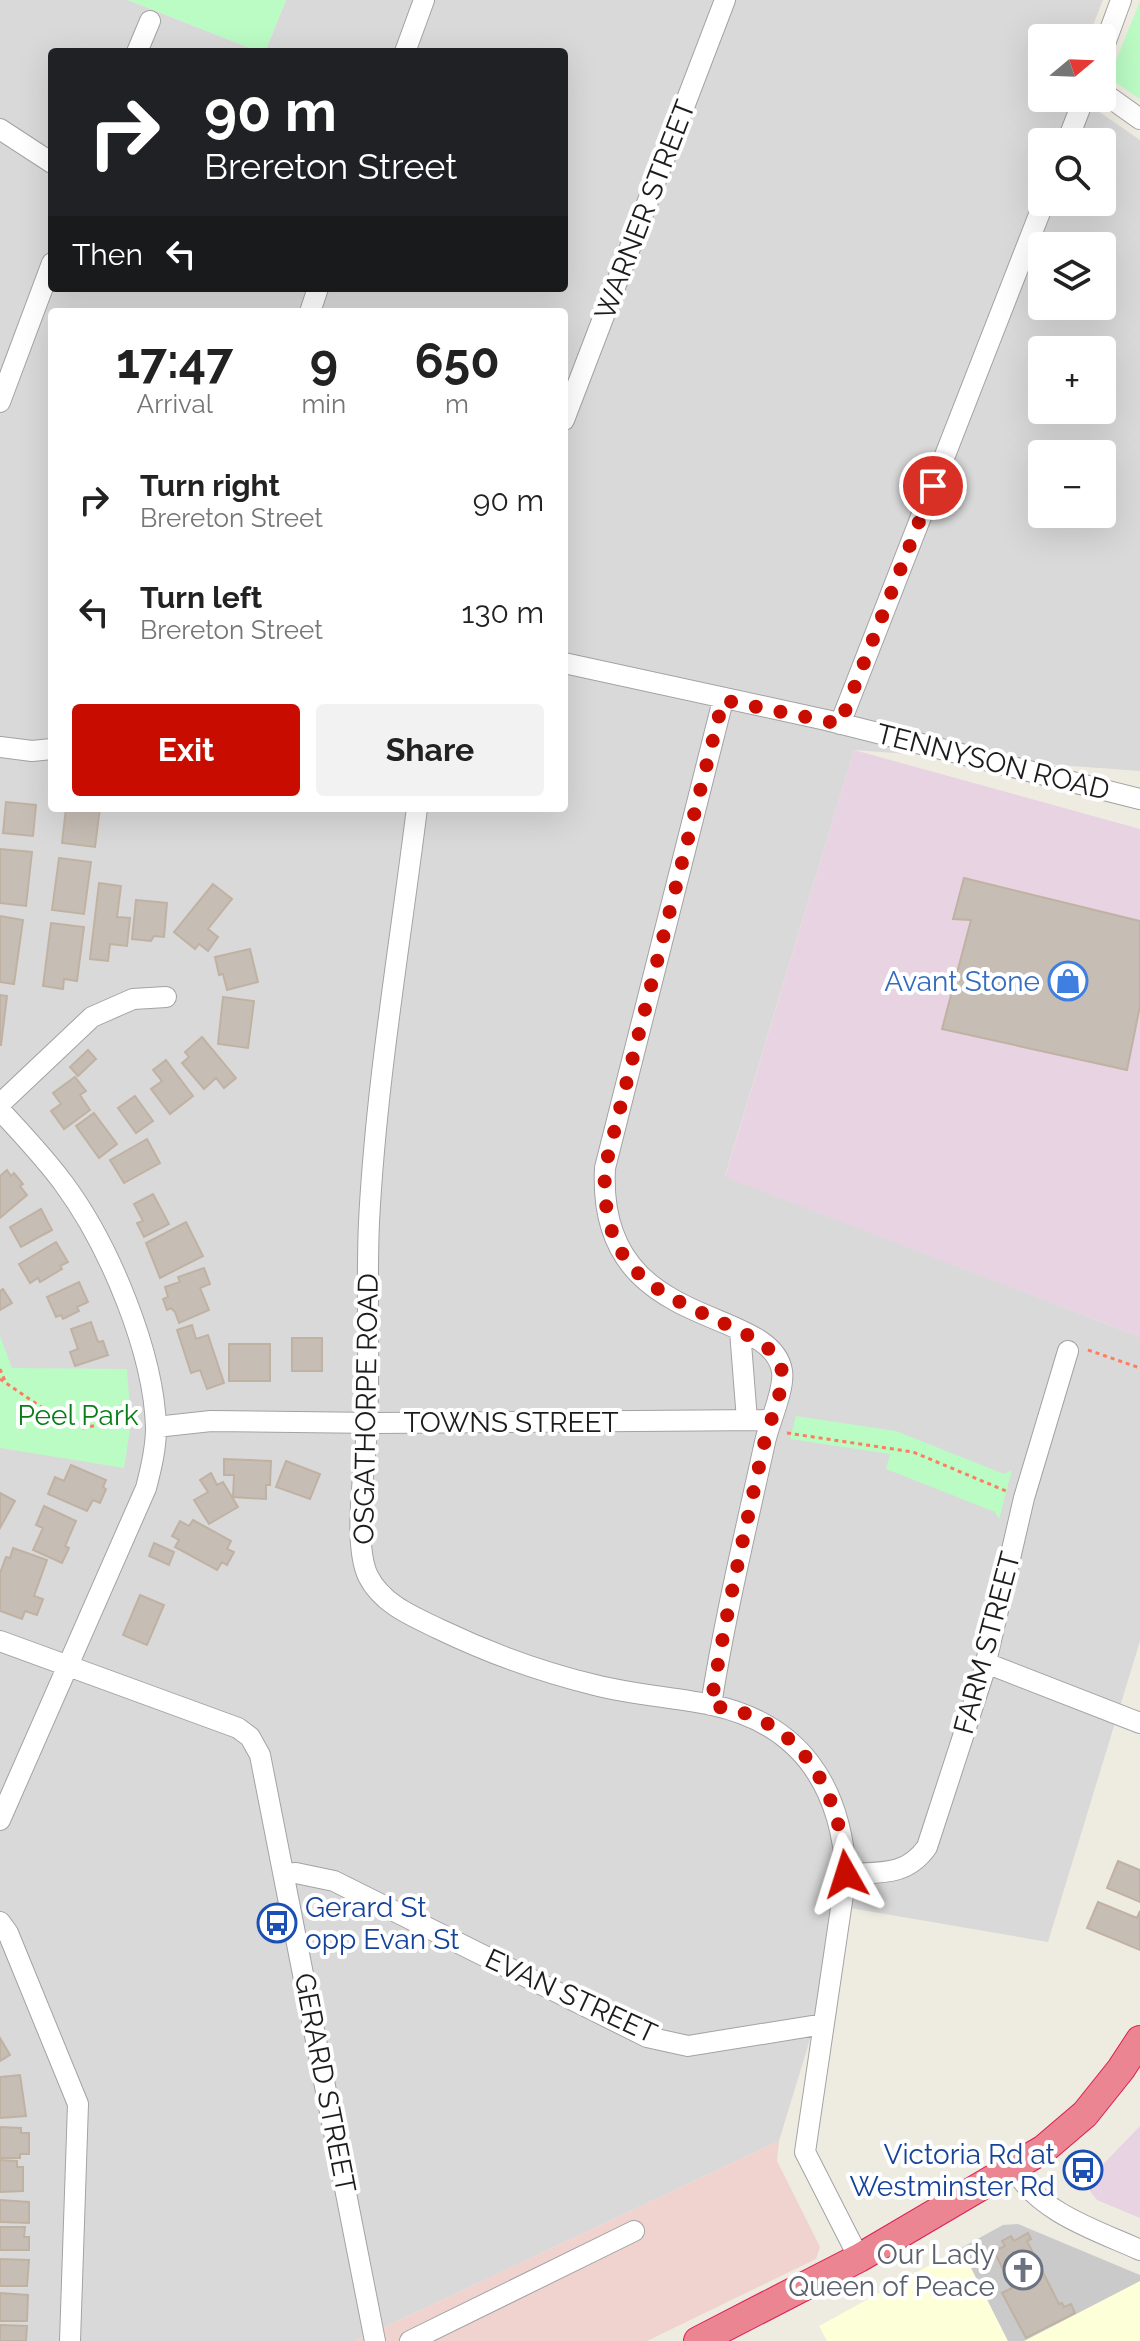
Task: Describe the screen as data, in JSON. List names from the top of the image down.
{
  "streets": {
    "street": [
      "WARNER STREET",
      "TENNYSON ROAD",
      "OSGATHORPE ROAD",
      "TOWNS STREET",
      "FARM STREET",
      "EVAN STREET",
      "GERARD STREET"
    ]
  },
  "crossings": [
    ["OSGATHORPE ROAD", "TOWNS STREET"],
    ["OSGATHORPE ROAD", "FARM STREET"],
    ["OSGATHORPE ROAD", "EVAN STREET"],
    ["EVAN STREET", "GERARD STREET"]
  ],
  "parks": ["Peel Park"],
  "places": {
    "shop": ["Avant Stone"],
    "bus stop": ["Gerard St opp Evan St", "Victoria Rd at Westminster Rd"],
    "church": ["Our Lady Queen of Peace"]
  },
  "north": "right",
  "page": {
    "map_buttons": ["+", "−"],
    "turn": ["90 m", "Brereton Street"],
    "then": "Then",
    "eta": [
      "17:47",
      "Arrival",
      "9",
      "min",
      "650",
      "m"
    ],
    "list": [
      {
        "name": "Turn right",
        "note": "Brereton Street",
        "value": "90 m"
      },
      {
        "name": "Turn left",
        "note": "Brereton Street",
        "value": "130 m"
      }
    ],
    "buttons": ["Exit", "Share"]
  }
}
